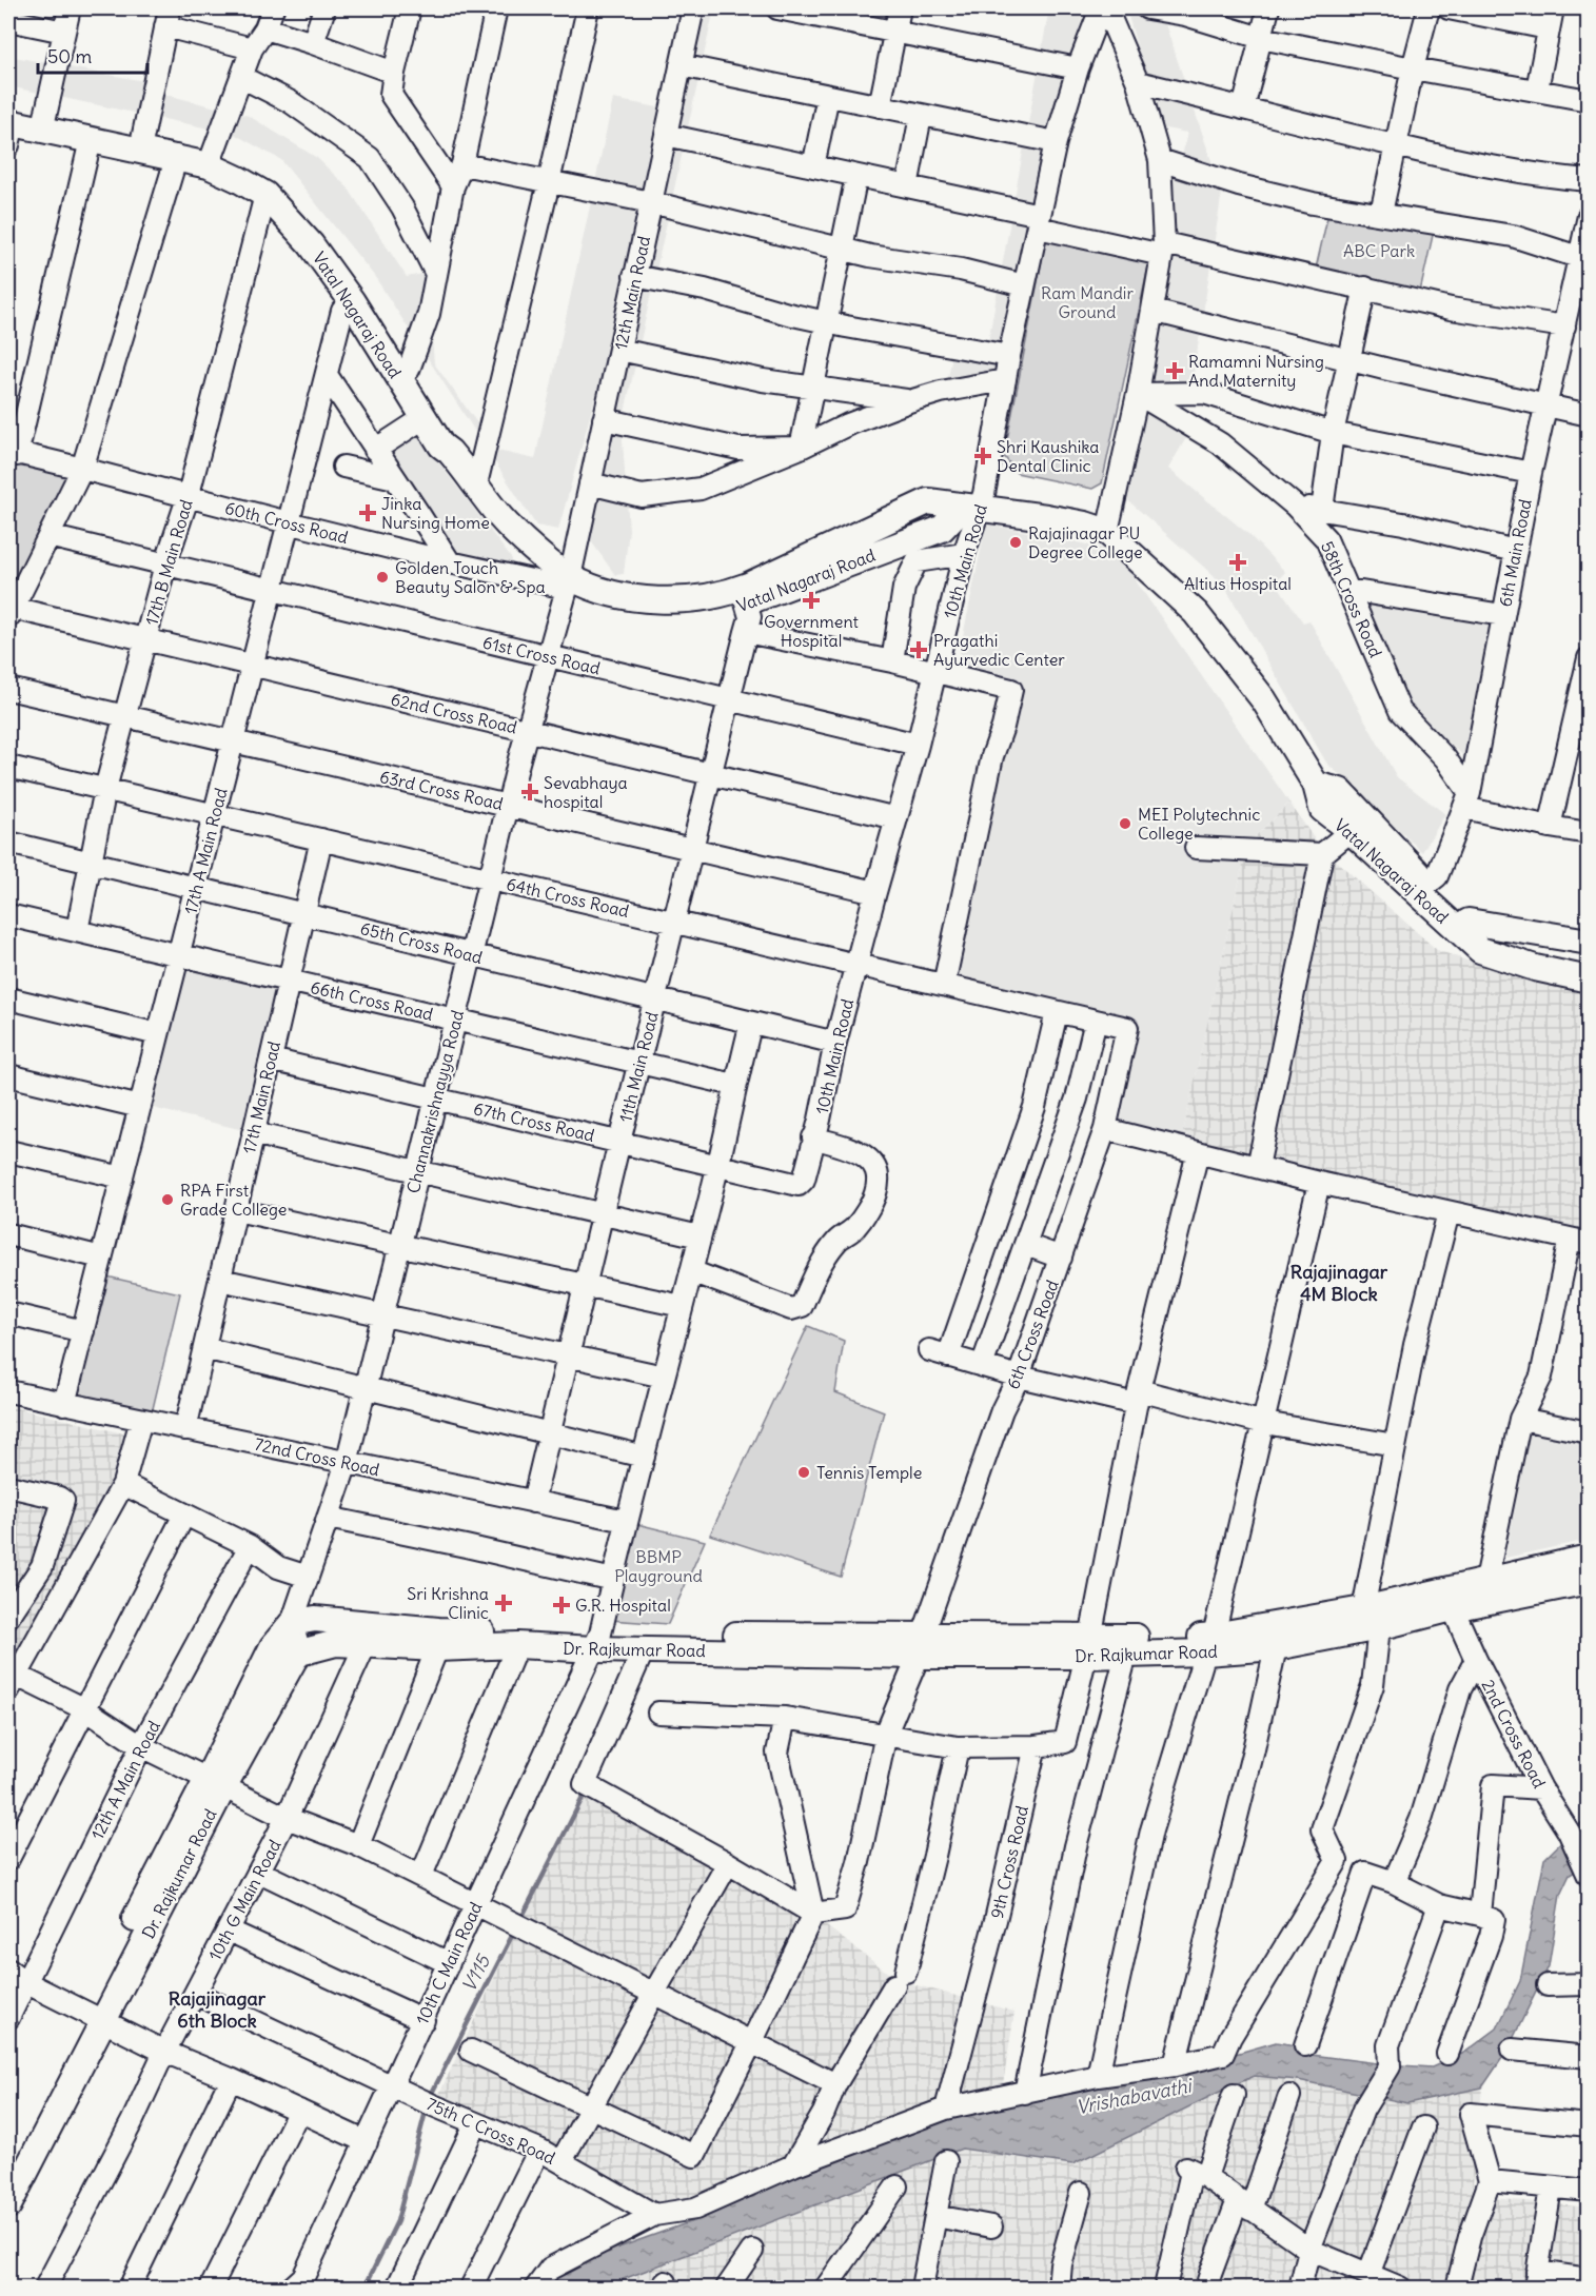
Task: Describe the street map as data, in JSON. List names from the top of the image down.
{
  "streets": {
    "main road": ["Vatal Nagaraj Road", "Dr. Rajkumar Road"],
    "street": [
      "12th Main Road",
      "60th Cross Road",
      "6th Main Road",
      "10th Main Road",
      "17th B Main Road",
      "58th Cross Road",
      "61st Cross Road",
      "62nd Cross Road",
      "63rd Cross Road",
      "17th A Main Road",
      "64th Cross Road",
      "65th Cross Road",
      "66th Cross Road",
      "11th Main Road",
      "17th Main Road",
      "Channakrishnayya Road",
      "67th Cross Road",
      "6th Cross Road",
      "72nd Cross Road",
      "2nd Cross Road",
      "12th A Main Road",
      "9th Cross Road",
      "10th G Main Road",
      "10th C Main Road",
      "75th C Cross Road"
    ]
  },
  "crossings": [
    ["12th Main Road", "Vatal Nagaraj Road"],
    ["12th Main Road", "60th Cross Road"],
    ["12th Main Road", "Channakrishnayya Road"],
    ["Vatal Nagaraj Road", "60th Cross Road"],
    ["Vatal Nagaraj Road", "6th Main Road"],
    ["Vatal Nagaraj Road", "10th Main Road"],
    ["Vatal Nagaraj Road", "17th B Main Road"],
    ["Vatal Nagaraj Road", "17th A Main Road"],
    ["Vatal Nagaraj Road", "Channakrishnayya Road"],
    ["60th Cross Road", "17th B Main Road"],
    ["60th Cross Road", "17th A Main Road"],
    ["60th Cross Road", "Channakrishnayya Road"],
    ["6th Main Road", "58th Cross Road"],
    ["10th Main Road", "61st Cross Road"],
    ["10th Main Road", "62nd Cross Road"],
    ["10th Main Road", "63rd Cross Road"],
    ["10th Main Road", "64th Cross Road"],
    ["10th Main Road", "65th Cross Road"],
    ["10th Main Road", "67th Cross Road"],
    ["17th B Main Road", "61st Cross Road"],
    ["17th B Main Road", "62nd Cross Road"],
    ["17th B Main Road", "63rd Cross Road"],
    ["17th B Main Road", "64th Cross Road"],
    ["17th B Main Road", "65th Cross Road"],
    ["17th B Main Road", "66th Cross Road"],
    ["61st Cross Road", "17th A Main Road"],
    ["61st Cross Road", "11th Main Road"],
    ["61st Cross Road", "Channakrishnayya Road"],
    ["62nd Cross Road", "17th A Main Road"],
    ["62nd Cross Road", "11th Main Road"],
    ["62nd Cross Road", "Channakrishnayya Road"],
    ["63rd Cross Road", "17th A Main Road"],
    ["63rd Cross Road", "11th Main Road"],
    ["63rd Cross Road", "Channakrishnayya Road"],
    ["17th A Main Road", "64th Cross Road"],
    ["17th A Main Road", "65th Cross Road"],
    ["17th A Main Road", "66th Cross Road"],
    ["17th A Main Road", "72nd Cross Road"],
    ["64th Cross Road", "11th Main Road"],
    ["64th Cross Road", "17th Main Road"],
    ["64th Cross Road", "Channakrishnayya Road"],
    ["64th Cross Road", "6th Cross Road"],
    ["65th Cross Road", "11th Main Road"],
    ["65th Cross Road", "17th Main Road"],
    ["65th Cross Road", "Channakrishnayya Road"],
    ["65th Cross Road", "10th C Main Road"],
    ["66th Cross Road", "11th Main Road"],
    ["66th Cross Road", "17th Main Road"],
    ["66th Cross Road", "Channakrishnayya Road"],
    ["66th Cross Road", "10th C Main Road"],
    ["11th Main Road", "67th Cross Road"],
    ["11th Main Road", "72nd Cross Road"],
    ["17th Main Road", "67th Cross Road"],
    ["17th Main Road", "72nd Cross Road"],
    ["Channakrishnayya Road", "67th Cross Road"],
    ["Channakrishnayya Road", "72nd Cross Road"],
    ["Channakrishnayya Road", "Dr. Rajkumar Road"],
    ["67th Cross Road", "10th C Main Road"],
    ["6th Cross Road", "Dr. Rajkumar Road"],
    ["72nd Cross Road", "10th C Main Road"],
    ["Dr. Rajkumar Road", "2nd Cross Road"],
    ["Dr. Rajkumar Road", "10th G Main Road"],
    ["Dr. Rajkumar Road", "10th C Main Road"],
    ["10th G Main Road", "75th C Cross Road"],
    ["10th C Main Road", "75th C Cross Road"]
  ],
  "districts": ["Rajajinagar 4M Block", "Rajajinagar 6th Block"],
  "water": ["V115", "Vrishabavathi"],
  "parks": ["ABC Park", "Ram Mandir Ground", "BBMP Playground"],
  "places": {
    "health": [
      "Ramamni Nursing And Maternity",
      "Shri Kaushika Dental Clinic",
      "Jinka Nursing Home",
      "Altius Hospital",
      "Government Hospital",
      "Pragathi Ayurvedic Center",
      "Sevabhaya hospital",
      "Sri Krishna Clinic",
      "G.R. Hospital"
    ],
    "other": [
      "Rajajinagar PU Degree College",
      "Golden Touch Beauty Salon & Spa",
      "MEI Polytechnic College",
      "RPA First Grade College",
      "Tennis Temple"
    ]
  },
  "scale_bar": "50 m"
}
